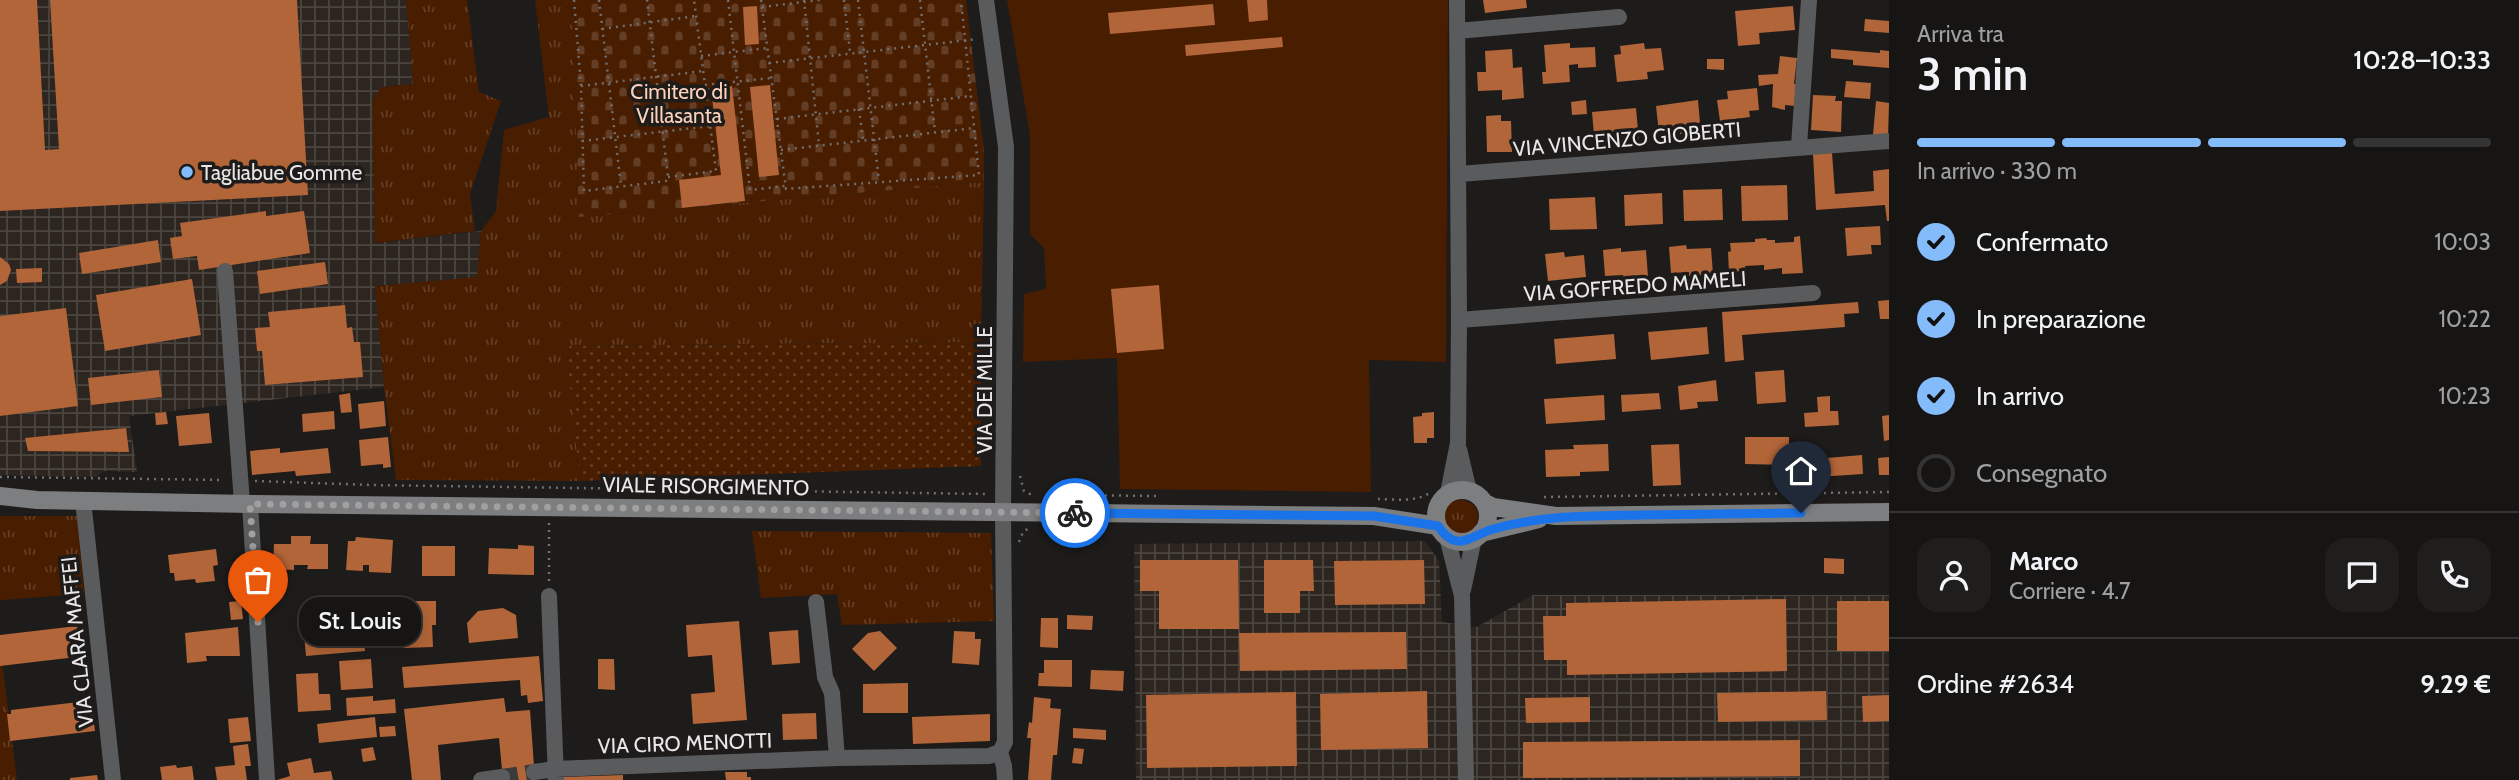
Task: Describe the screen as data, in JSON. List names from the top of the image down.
{
  "streets": {
    "street": [
      "VIA VINCENZO GIOBERTI",
      "VIA GOFFREDO MAMELI",
      "VIA DEI MILLE",
      "VIALE RISORGIMENTO",
      "VIA CLARA MAFFEI",
      "VIA CIRO MENOTTI"
    ]
  },
  "crossings": [
    ["VIA DEI MILLE", "VIALE RISORGIMENTO"],
    ["VIA DEI MILLE", "VIA CIRO MENOTTI"],
    ["VIALE RISORGIMENTO", "VIA CLARA MAFFEI"]
  ],
  "parks": ["Cimitero di Villasanta"],
  "places": ["Tagliabue Gomme", "St. Louis"],
  "page": {
    "heading": ["3 min", "Arriva tra", "10:28–10:33"],
    "panel": [
      "Marco",
      "Corriere · 4.7",
      "Ordine #2634",
      "9.29 €"
    ],
    "bar": "In arrivo · 330 m",
    "list": [
      ["Confermato", "10:03"],
      ["In preparazione", "10:22"],
      ["In arrivo", "10:23"],
      "Consegnato"
    ],
    "bubble": "St. Louis"
  }
}
